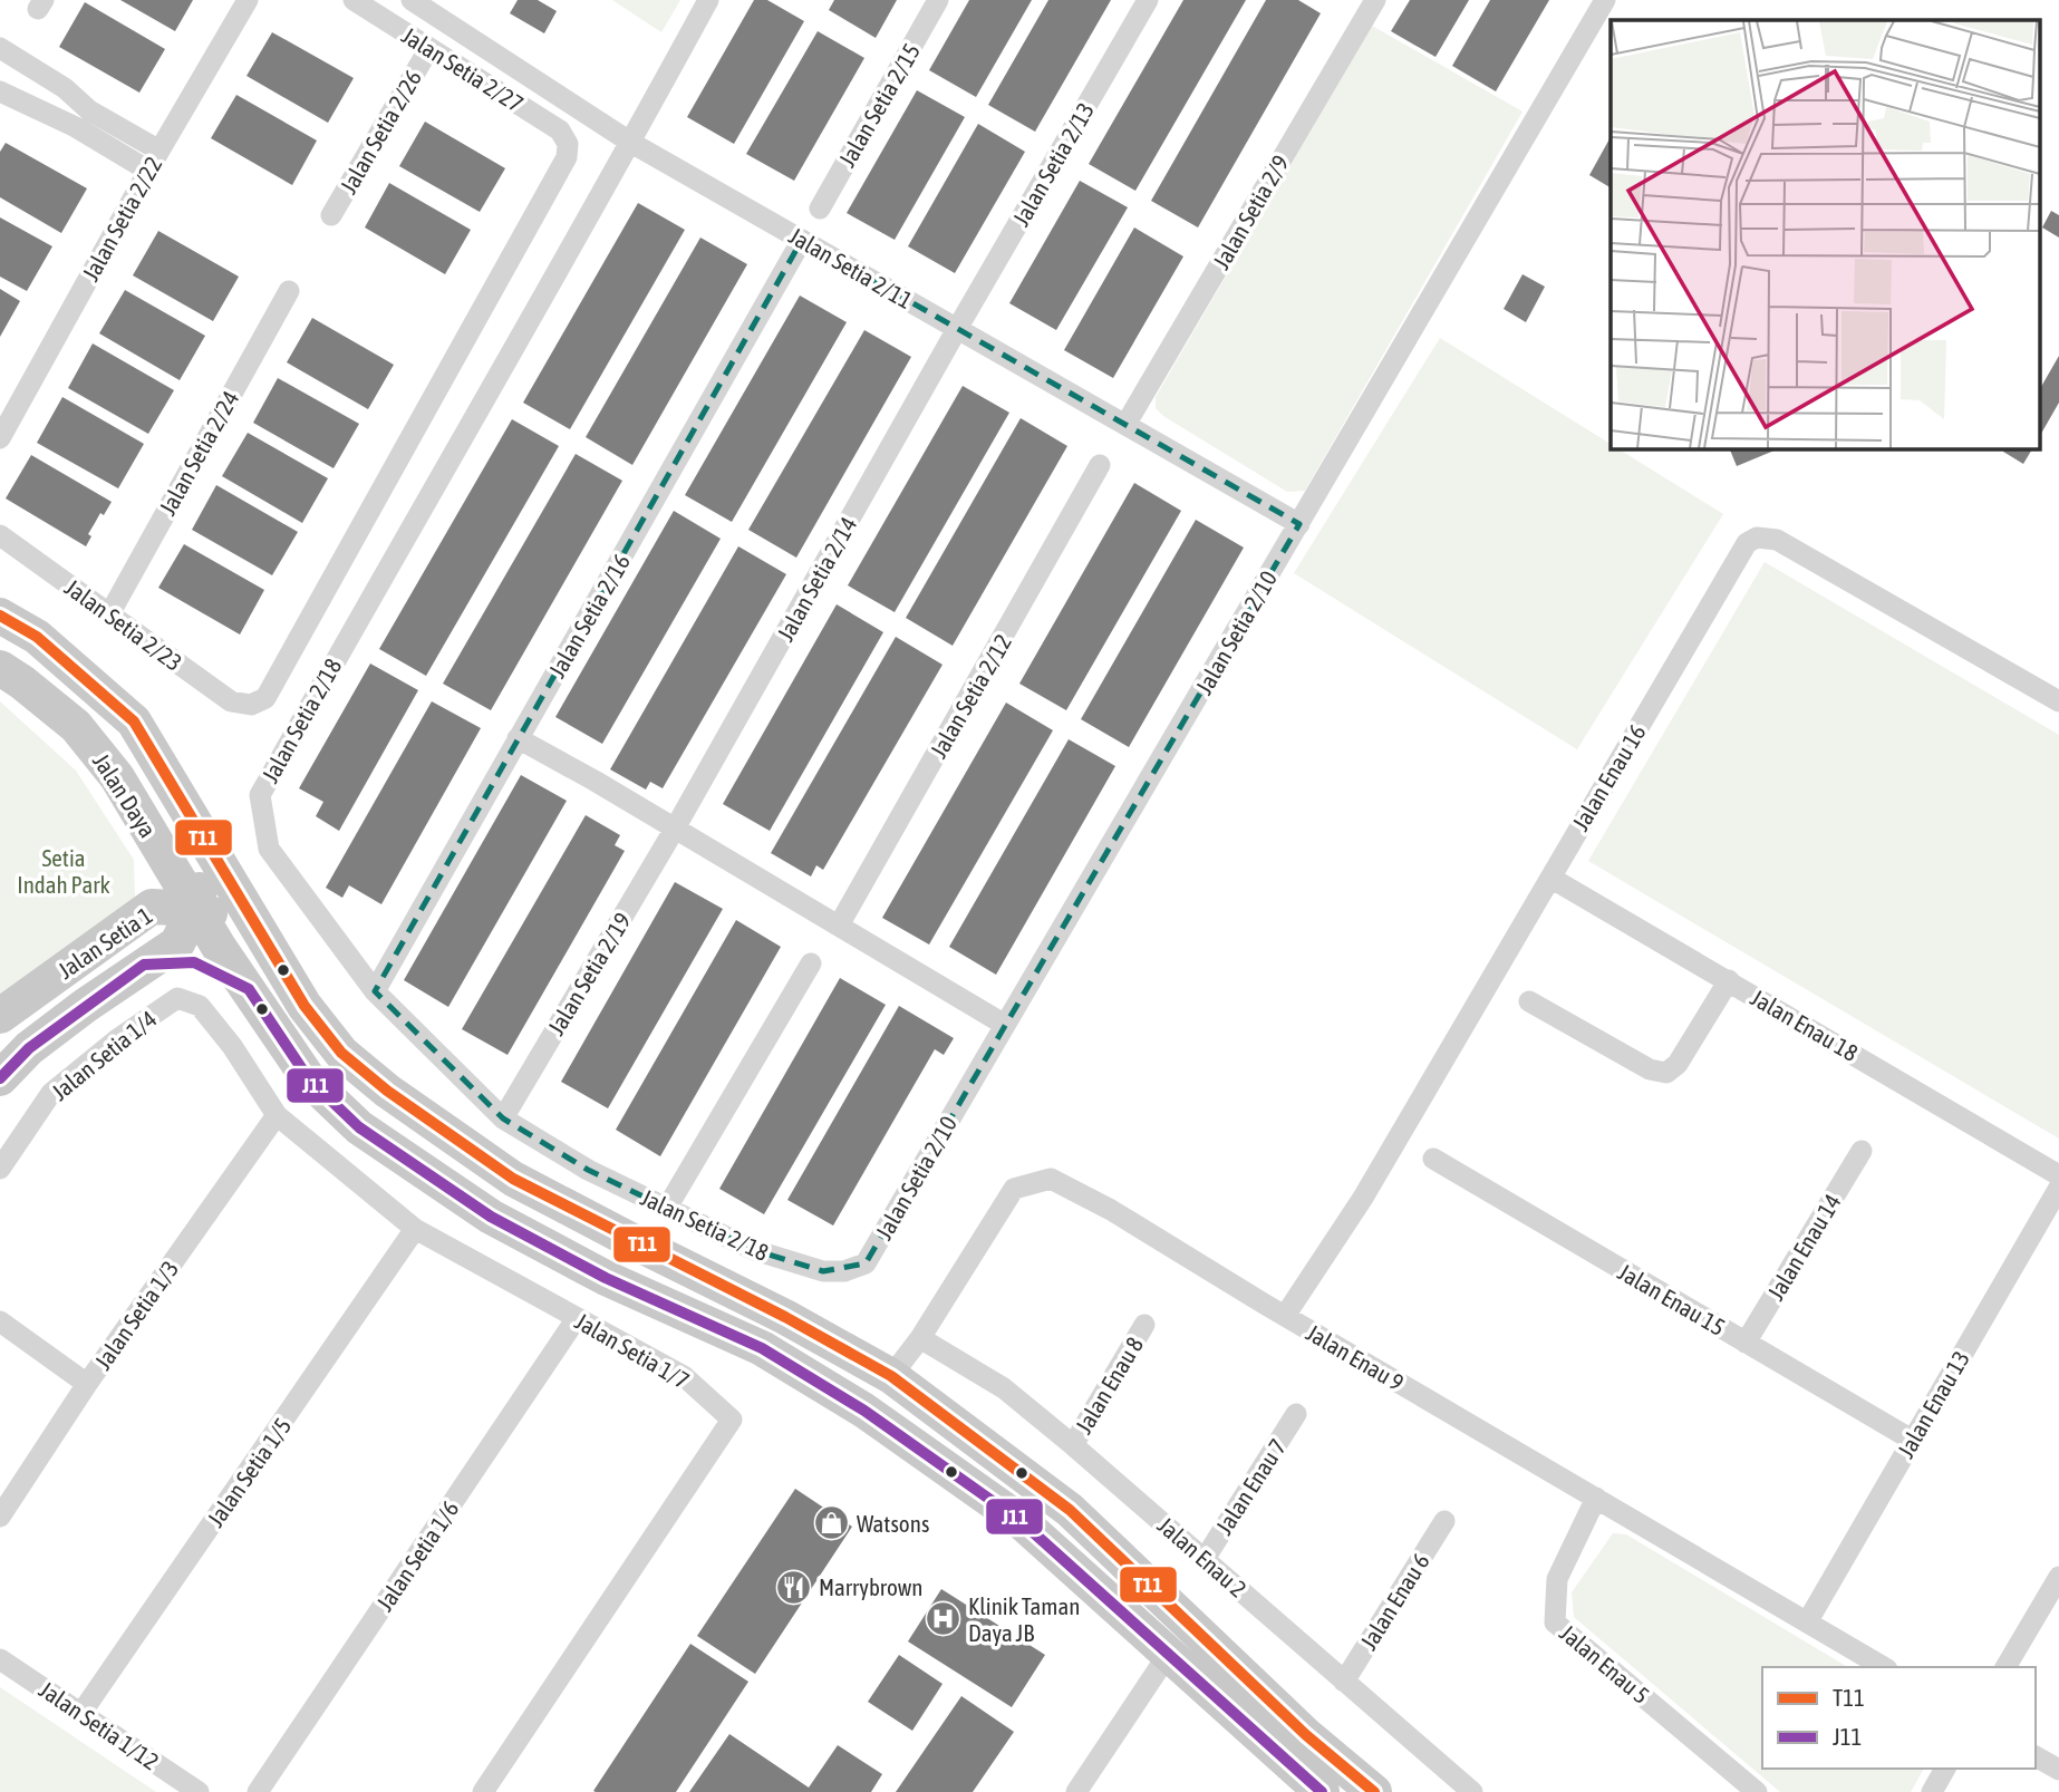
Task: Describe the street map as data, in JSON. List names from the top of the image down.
{
  "streets": {
    "main road": ["Jalan Daya", "Jalan Setia 1"],
    "street": [
      "Jalan Setia 2/27",
      "Jalan Setia 2/15",
      "Jalan Setia 2/26",
      "Jalan Setia 2/13",
      "Jalan Setia 2/9",
      "Jalan Setia 2/22",
      "Jalan Setia 2/11",
      "Jalan Setia 2/24",
      "Jalan Setia 2/14",
      "Jalan Setia 2/16",
      "Jalan Setia 2/23",
      "Jalan Setia 2/10",
      "Jalan Setia 2/12",
      "Jalan Setia 2/18",
      "Jalan Enau 16",
      "Jalan Setia 2/19",
      "Jalan Enau 18",
      "Jalan Setia 1/4",
      "Jalan Enau 14",
      "Jalan Enau 15",
      "Jalan Setia 1/3",
      "Jalan Setia 1/7",
      "Jalan Enau 9",
      "Jalan Enau 8",
      "Jalan Enau 13",
      "Jalan Setia 1/5",
      "Jalan Enau 7",
      "Jalan Setia 1/6",
      "Jalan Enau 2",
      "Jalan Enau 6",
      "Jalan Enau 5",
      "Jalan Setia 1/12"
    ]
  },
  "crossings": [
    ["Jalan Setia 2/27", "Jalan Setia 2/26"],
    ["Jalan Setia 2/27", "Jalan Setia 2/23"],
    ["Jalan Setia 2/13", "Jalan Setia 2/11"],
    ["Jalan Setia 2/13", "Jalan Setia 2/14"],
    ["Jalan Setia 2/9", "Jalan Setia 2/11"],
    ["Jalan Setia 2/11", "Jalan Setia 2/14"],
    ["Jalan Setia 2/11", "Jalan Setia 2/16"],
    ["Jalan Setia 2/11", "Jalan Setia 2/10"],
    ["Jalan Setia 2/11", "Jalan Setia 2/18"],
    ["Jalan Setia 2/24", "Jalan Setia 2/23"],
    ["Jalan Setia 2/14", "Jalan Setia 2/19"],
    ["Jalan Setia 2/16", "Jalan Setia 2/18"],
    ["Jalan Setia 2/10", "Jalan Setia 2/18"],
    ["Jalan Setia 2/18", "Jalan Setia 2/19"],
    ["Jalan Enau 16", "Jalan Enau 18"],
    ["Jalan Enau 16", "Jalan Enau 9"],
    ["Jalan Daya", "Jalan Setia 1"],
    ["Jalan Daya", "Jalan Enau 9"],
    ["Jalan Setia 1/4", "Jalan Setia 1/3"],
    ["Jalan Setia 1/4", "Jalan Setia 1/7"],
    ["Jalan Enau 14", "Jalan Enau 15"],
    ["Jalan Enau 15", "Jalan Enau 13"],
    ["Jalan Setia 1/3", "Jalan Setia 1/7"],
    ["Jalan Setia 1/7", "Jalan Setia 1/5"],
    ["Jalan Setia 1/7", "Jalan Setia 1/6"],
    ["Jalan Enau 9", "Jalan Enau 13"],
    ["Jalan Enau 9", "Jalan Enau 2"],
    ["Jalan Enau 9", "Jalan Enau 5"],
    ["Jalan Enau 8", "Jalan Enau 2"],
    ["Jalan Setia 1/5", "Jalan Setia 1/12"],
    ["Jalan Enau 7", "Jalan Enau 2"],
    ["Jalan Enau 2", "Jalan Enau 6"]
  ],
  "parks": ["Setia Indah Park"],
  "places": {
    "shop": ["Watsons"],
    "restaurant": ["Marrybrown"],
    "hospital": ["Klinik Taman Daya JB"]
  },
  "lines": ["transit line T11", "transit line J11"],
  "legend": ["T11", "J11"]
}
